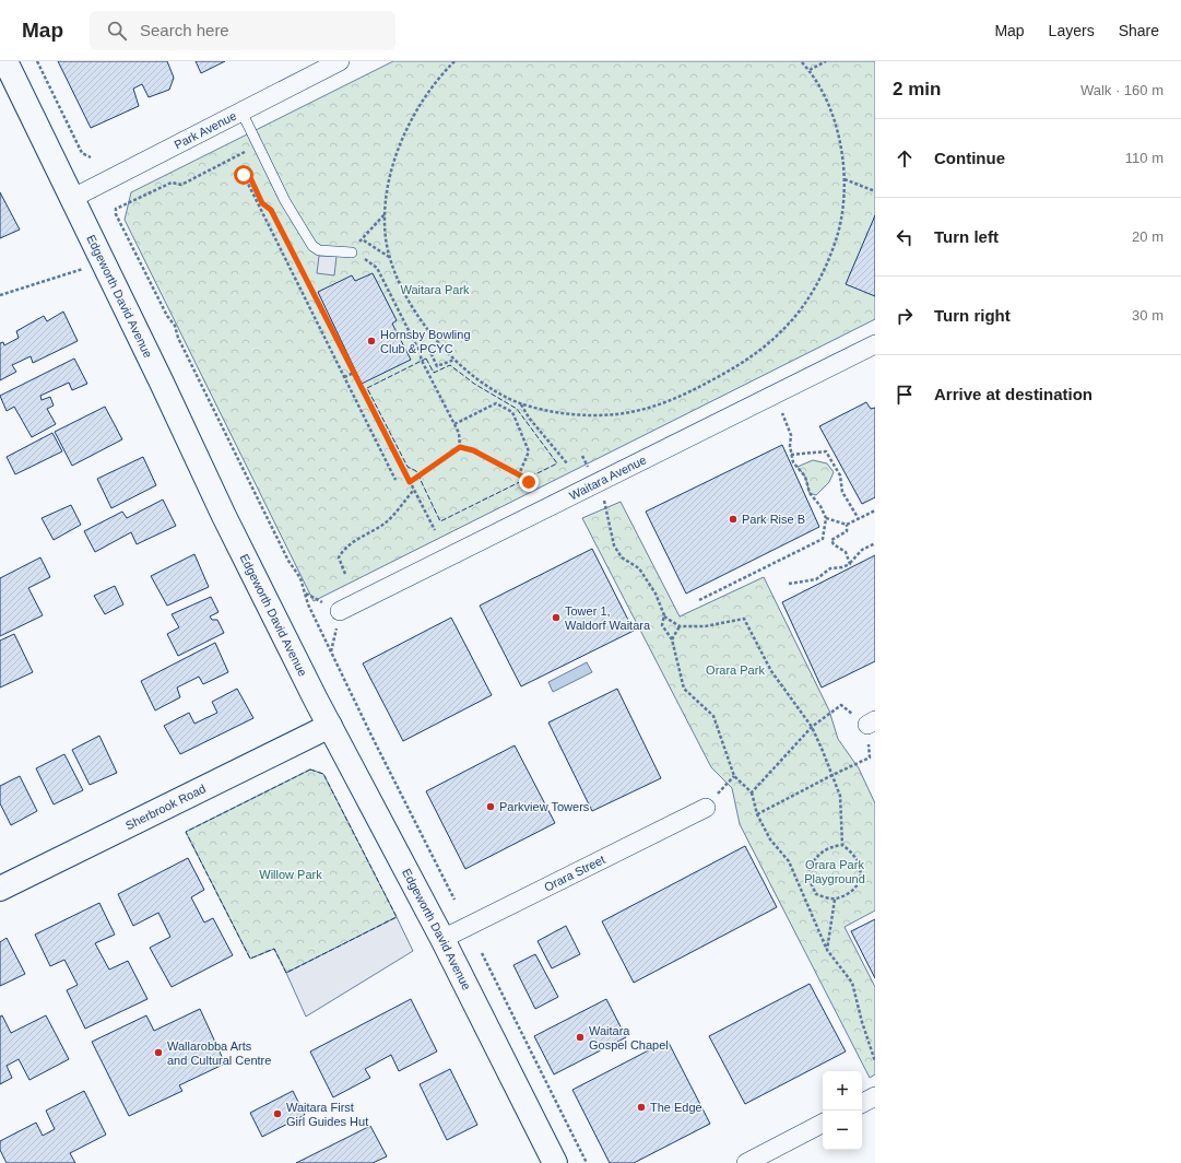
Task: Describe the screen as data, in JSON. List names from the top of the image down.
{
  "streets": {
    "main road": ["Edgeworth David Avenue", "Sherbrook Road"],
    "street": ["Park Avenue", "Waitara Avenue", "Orara Street"]
  },
  "crossings": [
    ["Park Avenue", "Edgeworth David Avenue"],
    ["Edgeworth David Avenue", "Sherbrook Road"],
    ["Edgeworth David Avenue", "Orara Street"]
  ],
  "parks": [
    "Waitara Park",
    "Orara Park",
    "Orara Park Playground",
    "Willow Park"
  ],
  "places": [
    "Hornsby Bowling Club & PCYC",
    "Park Rise B",
    "Tower 1, Waldorf Waitara",
    "Parkview Towers",
    "Waitara Gospel Chapel",
    "Wallarobba Arts and Cultural Centre",
    "The Edge",
    "Waitara First Girl Guides Hut"
  ],
  "page": {
    "header": "Map",
    "search": "Search here",
    "nav": ["Map", "Layers", "Share"],
    "heading": ["2 min", "Walk · 160 m"],
    "list": [
      ["Continue", "110 m"],
      ["Turn left", "20 m"],
      ["Turn right", "30 m"],
      "Arrive at destination"
    ],
    "map_buttons": ["+", "−"]
  }
}
